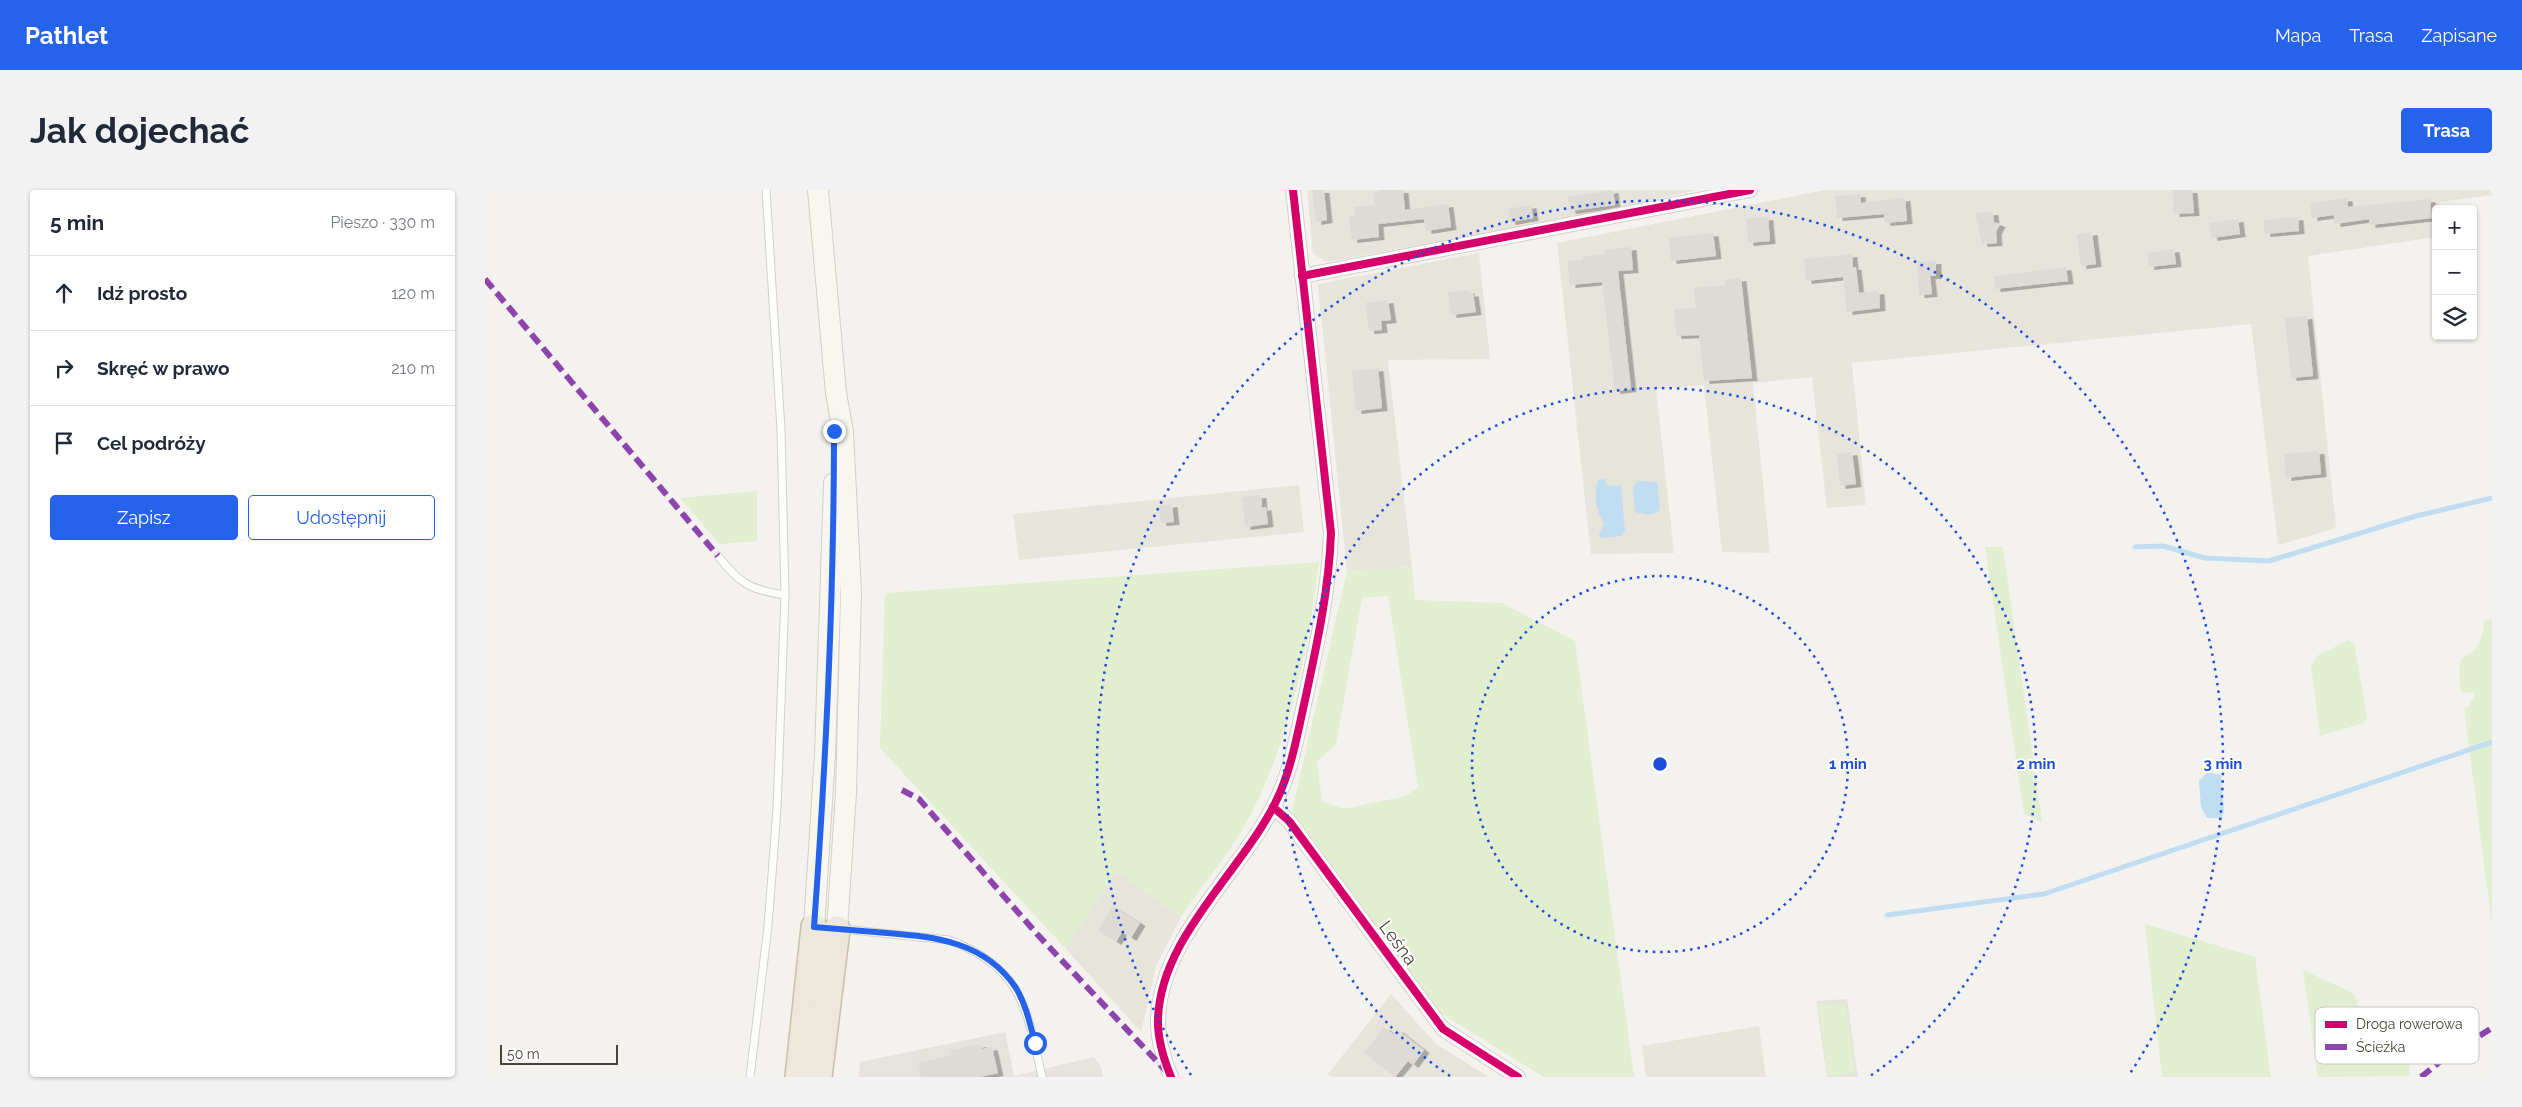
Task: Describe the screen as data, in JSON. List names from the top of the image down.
{
  "streets": {
    "street": ["Leśna"]
  },
  "legend": ["Droga rowerowa", "Ścieżka"],
  "scale_bar": "50 m",
  "page": {
    "header": "Pathlet",
    "nav": ["Mapa", "Trasa", "Zapisane"],
    "buttons": [
      "Trasa",
      ["Zapisz", "Udostępnij"]
    ],
    "title": "Jak dojechać",
    "heading": ["5 min", "Pieszo · 330 m"],
    "map_buttons": ["+", "−"],
    "list": [
      ["Idź prosto", "120 m"],
      ["Skręć w prawo", "210 m"],
      "Cel podróży"
    ],
    "scale": "50 m"
  },
  "rings": ["1 min", "2 min", "3 min"]
}
